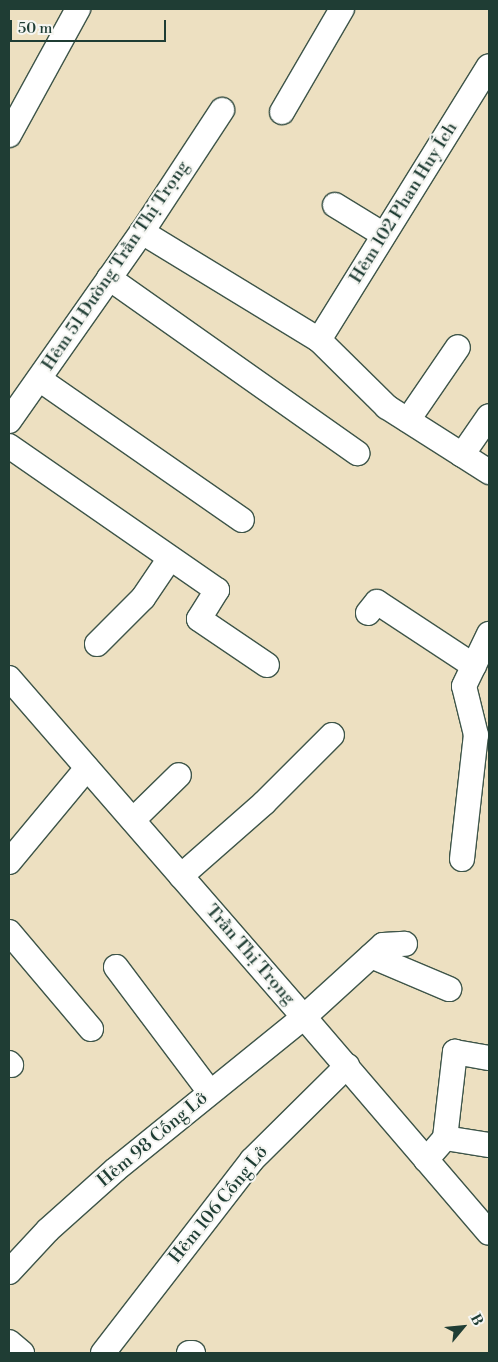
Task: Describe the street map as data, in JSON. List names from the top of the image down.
{
  "streets": {
    "street": [
      "Hẻm 102 Phan Huy Ích",
      "Hẻm 51 Đường Trần Thị Trọng",
      "Trần Thị Trọng",
      "Hẻm 98 Cống Lở",
      "Hẻm 106 Cống Lở"
    ]
  },
  "crossings": [
    ["Trần Thị Trọng", "Hẻm 98 Cống Lở"],
    ["Trần Thị Trọng", "Hẻm 106 Cống Lở"]
  ],
  "scale_bar": "50 m",
  "north": "top right"
}
